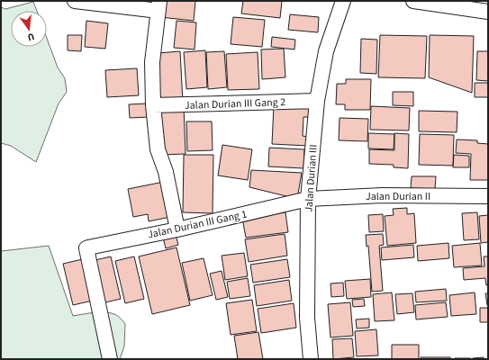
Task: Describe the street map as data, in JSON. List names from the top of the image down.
{
  "streets": {
    "street": [
      "Jalan Durian III Gang 2",
      "Jalan Durian III",
      "Jalan Durian II",
      "Jalan Durian III Gang 1"
    ]
  },
  "crossings": [
    ["Jalan Durian III Gang 2", "Jalan Durian III"],
    ["Jalan Durian III", "Jalan Durian II"],
    ["Jalan Durian III", "Jalan Durian III Gang 1"],
    ["Jalan Durian II", "Jalan Durian III Gang 1"]
  ],
  "north": "bottom"
}
